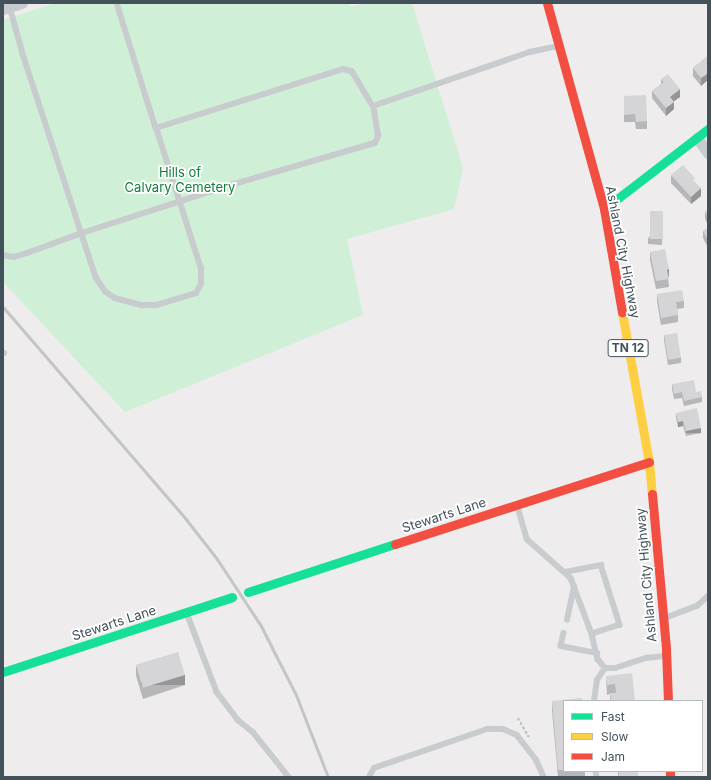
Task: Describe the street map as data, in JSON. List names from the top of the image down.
{
  "streets": {
    "street": ["Ashland City Highway", "TN 12", "Stewarts Lane"]
  },
  "crossings": [
    ["Ashland City Highway", "Stewarts Lane"]
  ],
  "parks": ["Hills of Calvary Cemetery"],
  "legend": ["Fast", "Slow", "Jam"]
}
